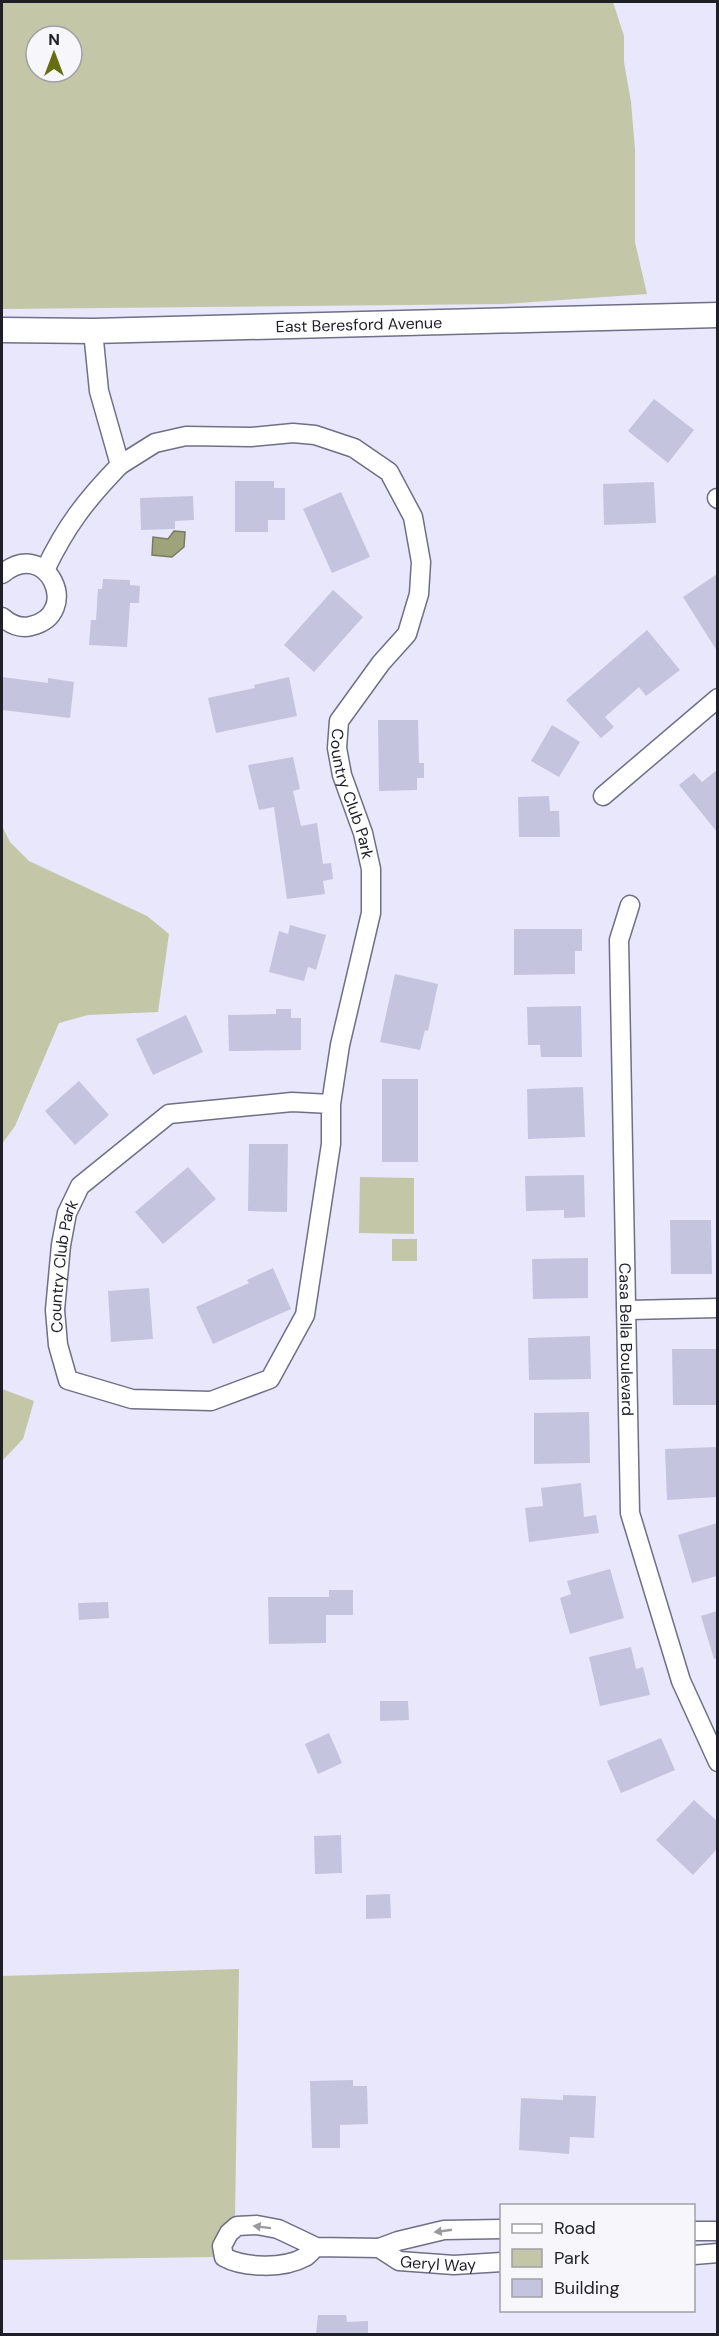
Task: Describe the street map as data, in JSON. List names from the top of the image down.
{
  "streets": {
    "street": [
      "East Beresford Avenue",
      "Country Club Park",
      "Casa Bella Boulevard",
      "Geryl Way"
    ]
  },
  "legend": ["Road", "Park", "Building"],
  "north": "top"
}
